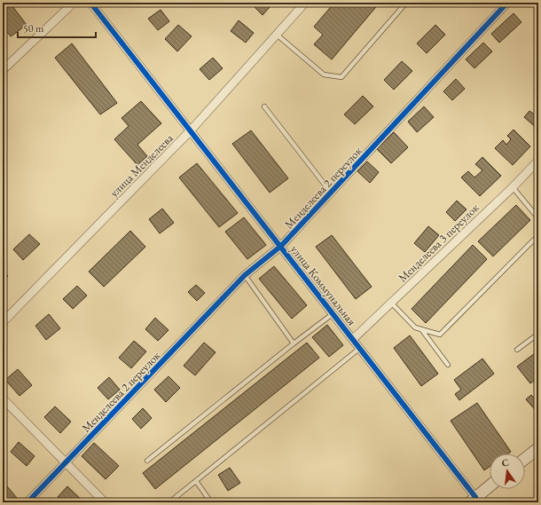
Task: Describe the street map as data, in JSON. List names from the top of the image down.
{
  "streets": {
    "street": [
      "улица Менделеева",
      "Менделеева 2 переулок",
      "Менделеева 3 переулок",
      "улица Коммунальная"
    ]
  },
  "crossings": [
    ["улица Менделеева", "улица Коммунальная"],
    ["Менделеева 2 переулок", "улица Коммунальная"],
    ["Менделеева 3 переулок", "улица Коммунальная"]
  ],
  "scale_bar": "50 m",
  "north": "top"
}
